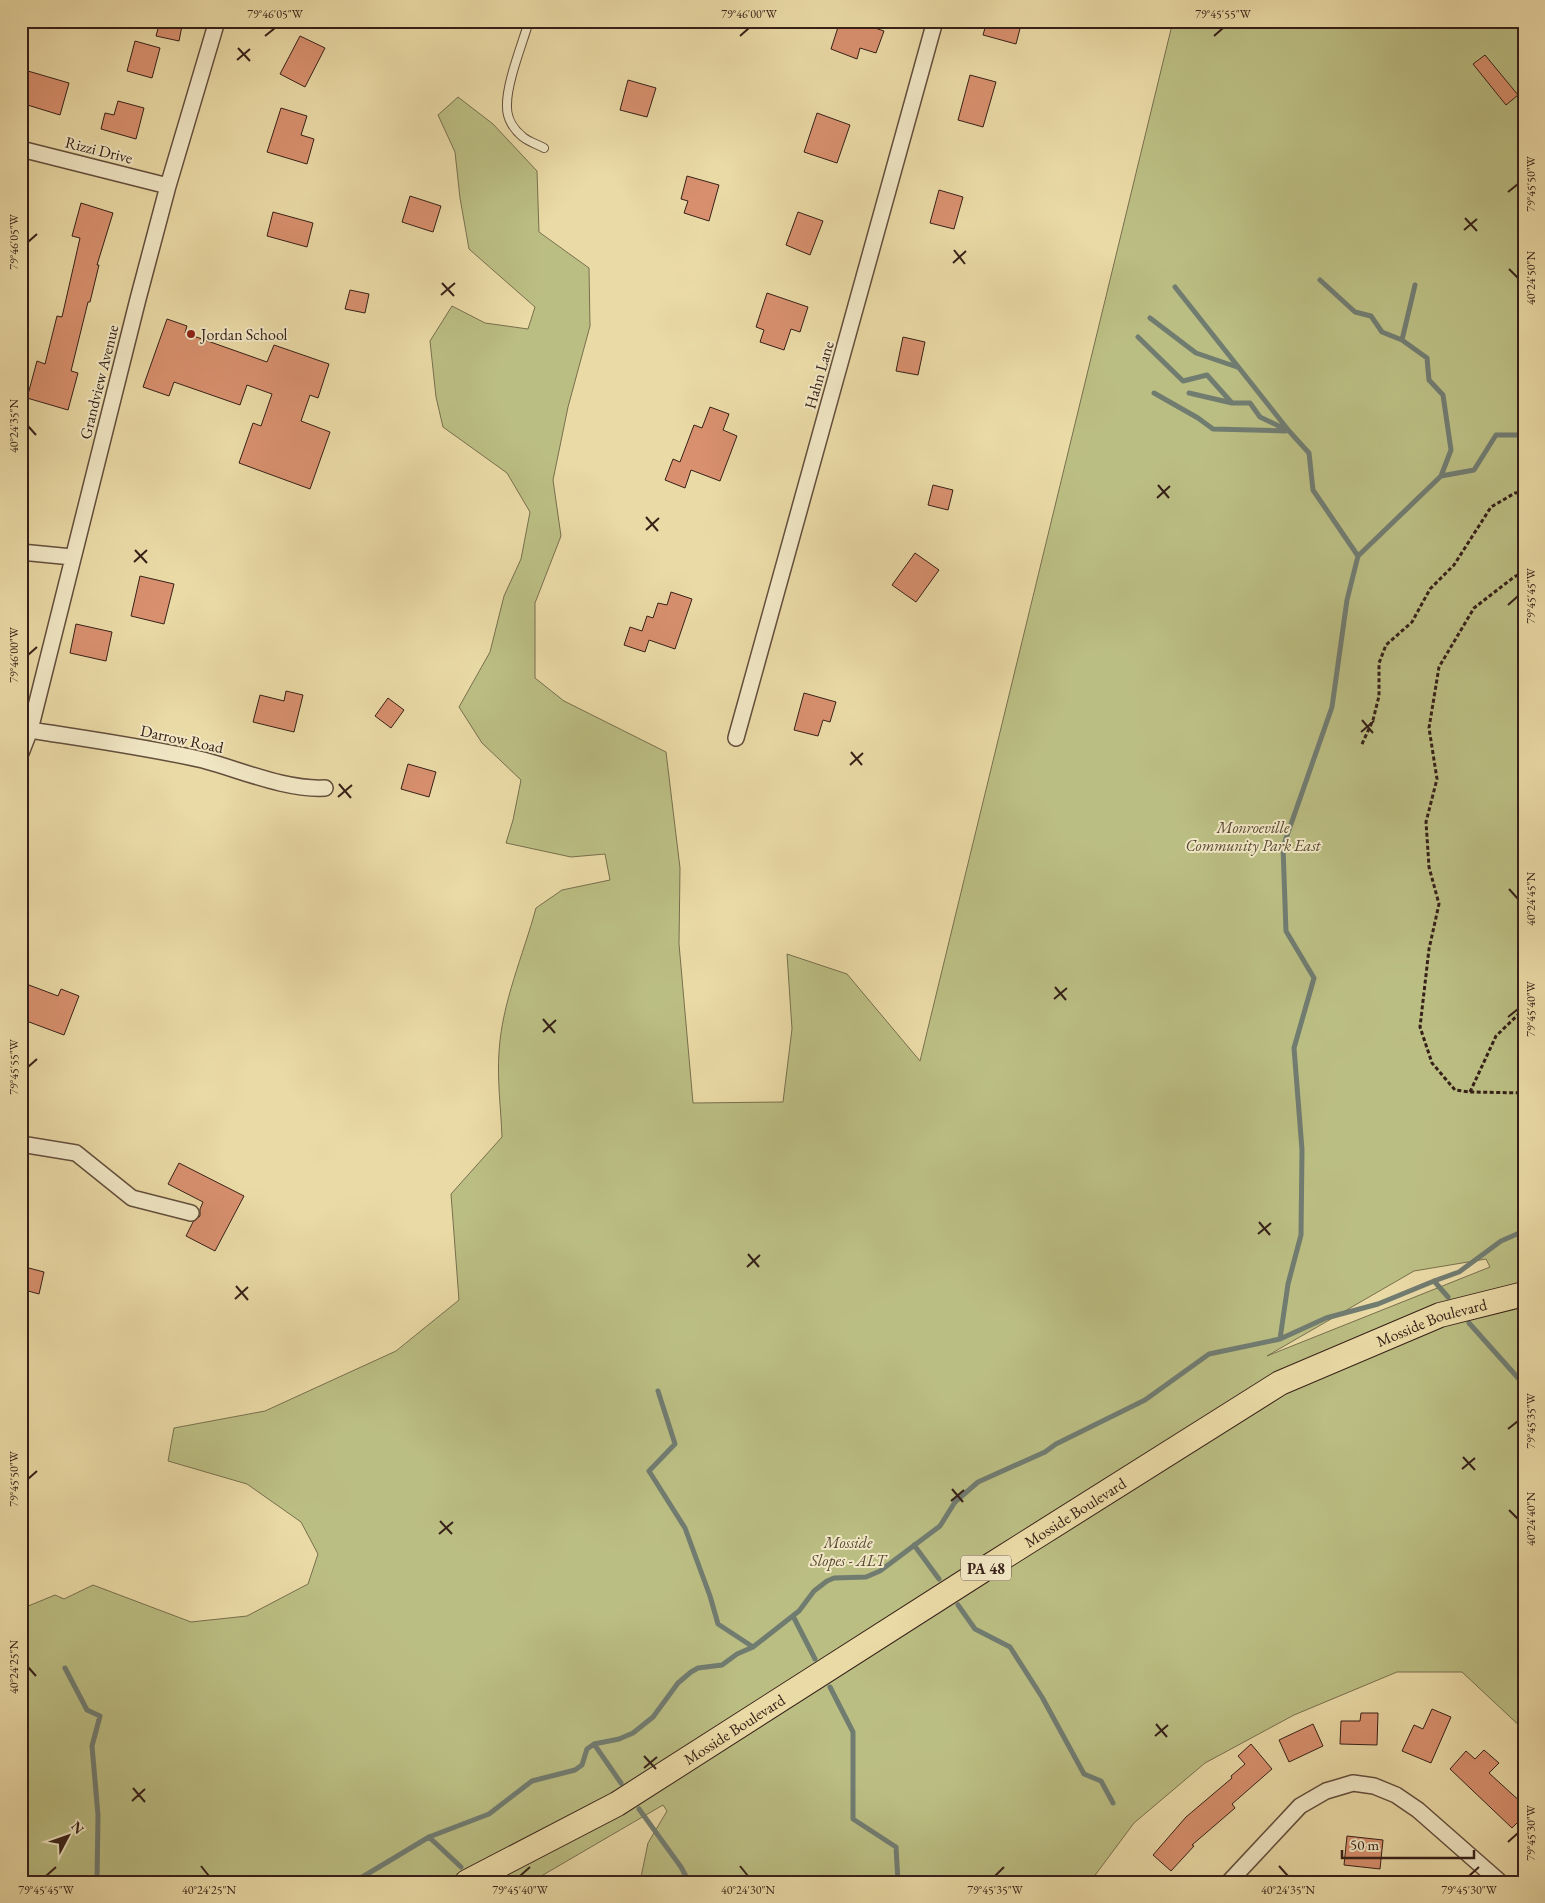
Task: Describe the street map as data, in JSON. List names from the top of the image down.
{
  "streets": {
    "main road": ["Mosside Boulevard", "PA 48"],
    "street": [
      "Rizzi Drive",
      "Hahn Lane",
      "Grandview Avenue",
      "Darrow Road"
    ]
  },
  "crossings": [
    ["Rizzi Drive", "Grandview Avenue"],
    ["Grandview Avenue", "Darrow Road"]
  ],
  "parks": ["Monroeville Community Park East", "Mosside Slopes - ALT"],
  "places": ["Jordan School"],
  "scale_bar": "50 m",
  "north": "top right",
  "coordinates": [
    "79°46'05\"W",
    "79°46'00\"W",
    "79°45'55\"W",
    "79°45'50\"W",
    "40°24'50\"N",
    "40°24'35\"N",
    "79°45'45\"W",
    "40°24'45\"N",
    "79°45'40\"W",
    "79°45'35\"W",
    "40°24'40\"N",
    "40°24'25\"N",
    "79°45'30\"W",
    "40°24'30\"N"
  ]
}
